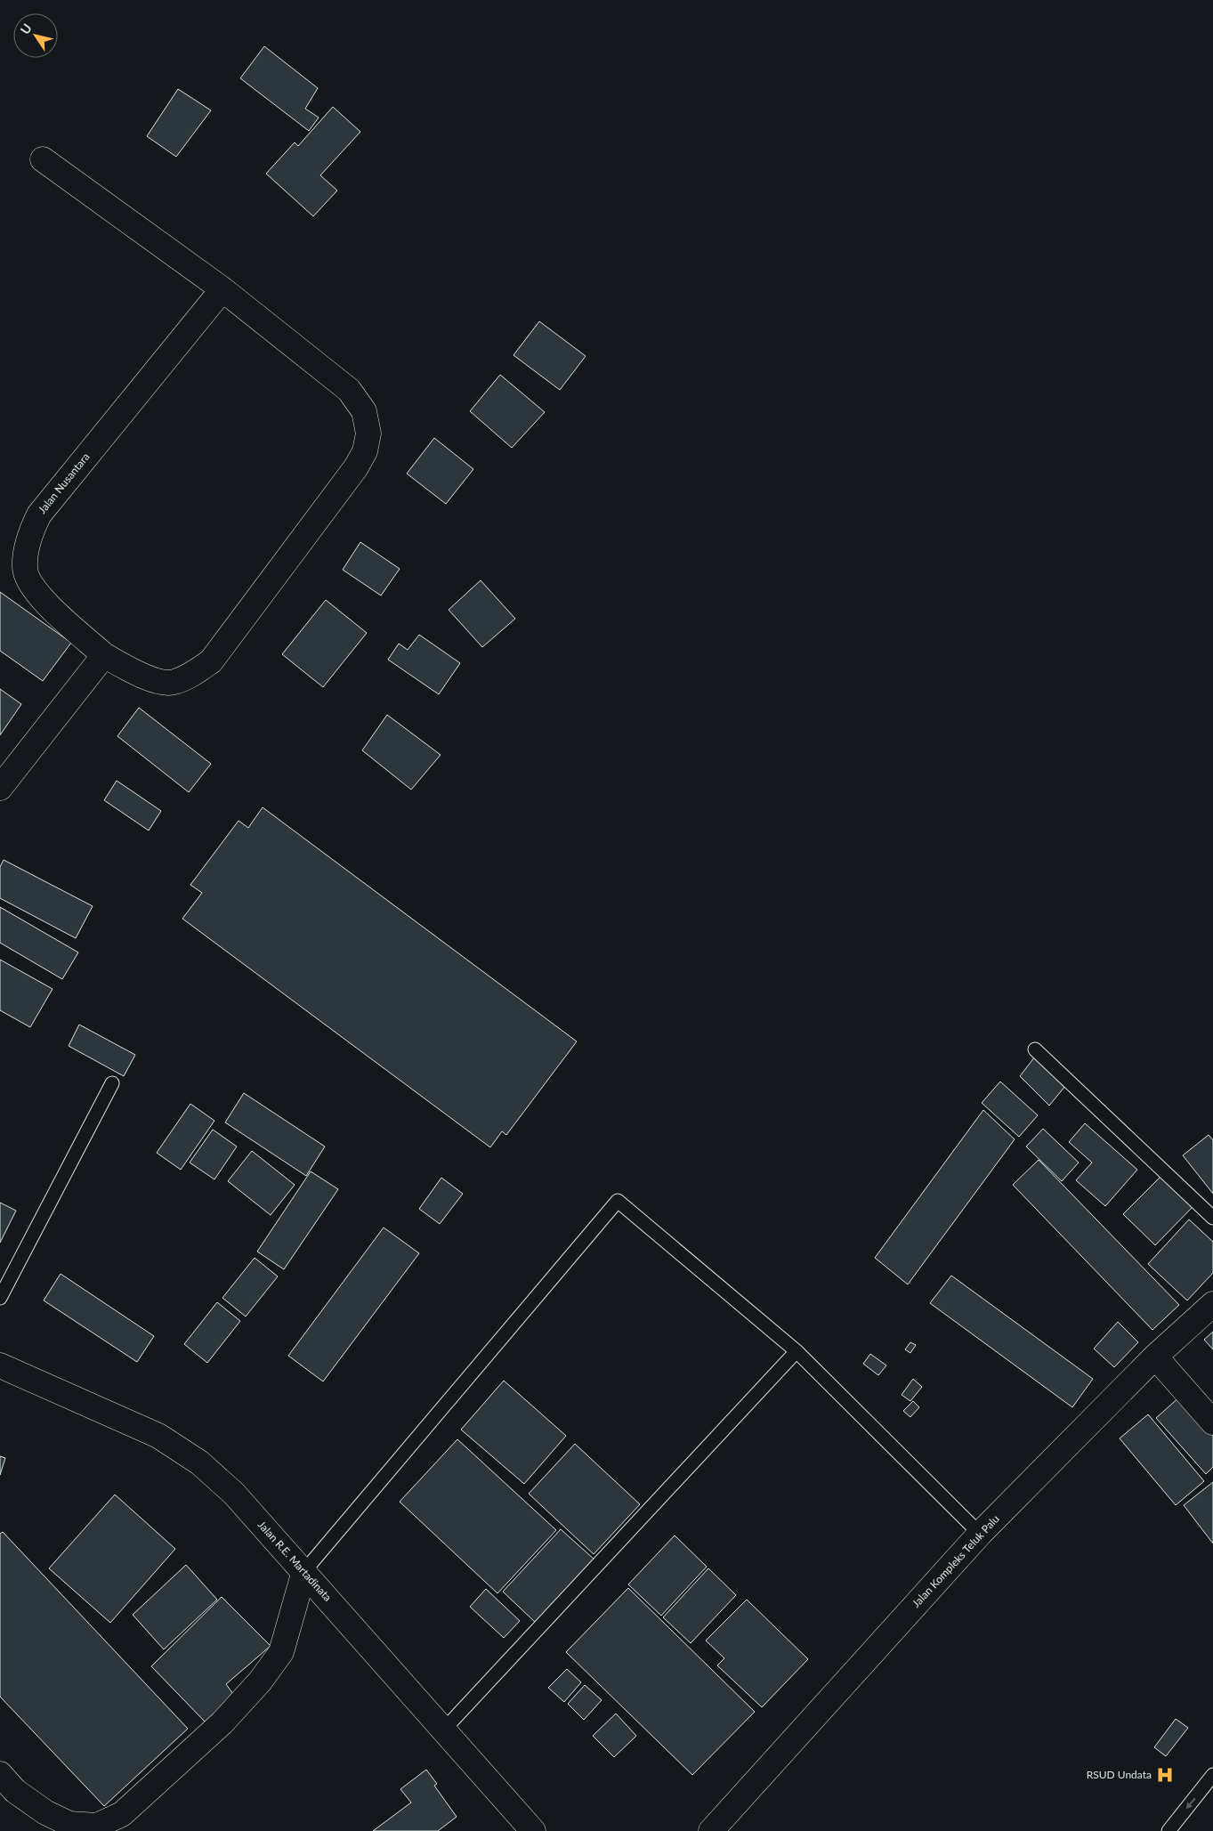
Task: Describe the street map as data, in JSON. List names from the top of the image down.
{
  "streets": {
    "main road": ["Jalan Nusantara", "Jalan R.E. Martadinata", "Jalan Kompleks Teluk Palu"]
  },
  "places": {
    "hospital": ["RSUD Undata"]
  },
  "north": "top left"
}
